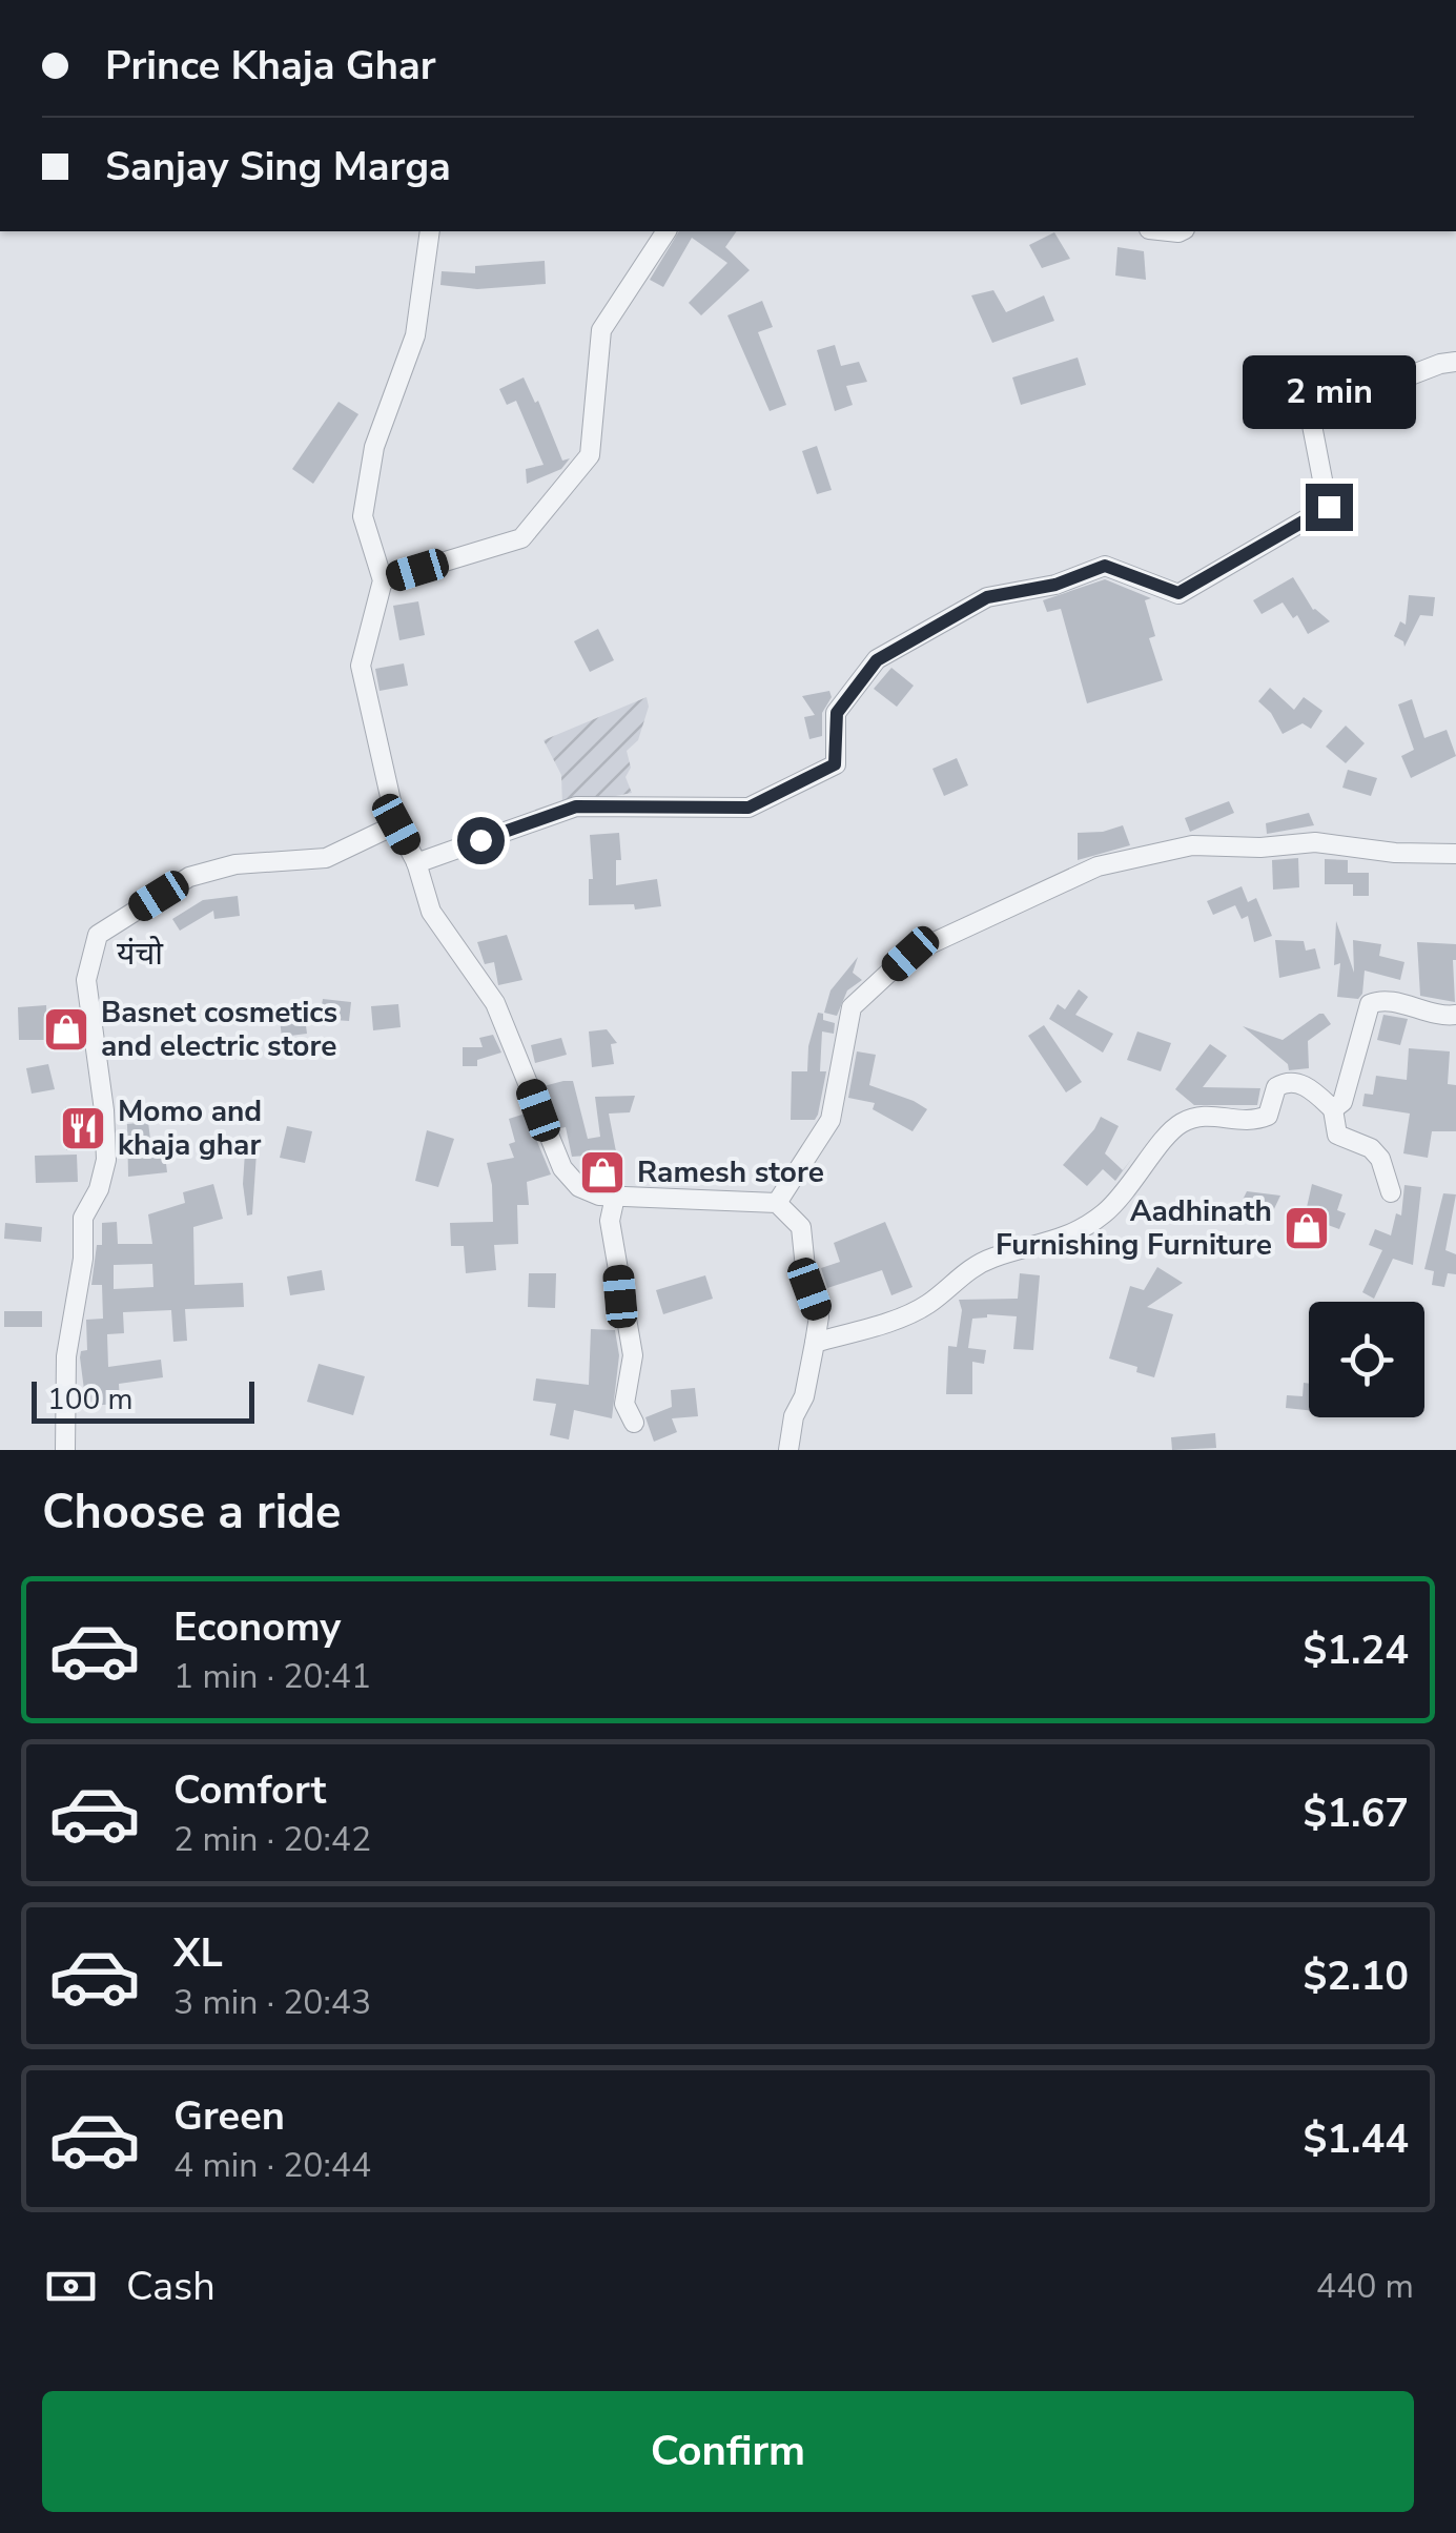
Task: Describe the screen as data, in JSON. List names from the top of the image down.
{
  "districts": ["यंचो"],
  "places": {
    "shop": ["Basnet cosmetics and electric store", "Ramesh store", "Aadhinath Furnishing Furniture"],
    "restaurant": ["Momo and khaja ghar"]
  },
  "scale_bar": "100 m",
  "page": {
    "banner": ["Prince Khaja Ghar", "Sanjay Sing Marga"],
    "bubble": "2 min",
    "scale": "100 m",
    "heading": "Choose a ride",
    "list": [
      {
        "name": "Economy",
        "note": "1 min · 20:41",
        "value": "$1.24"
      },
      {
        "name": "Comfort",
        "note": "2 min · 20:42",
        "value": "$1.67"
      },
      {
        "name": "XL",
        "note": "3 min · 20:43",
        "value": "$2.10"
      },
      {
        "name": "Green",
        "note": "4 min · 20:44",
        "value": "$1.44"
      }
    ],
    "pay": ["Cash", "440 m"],
    "buttons": "Confirm"
  }
}
